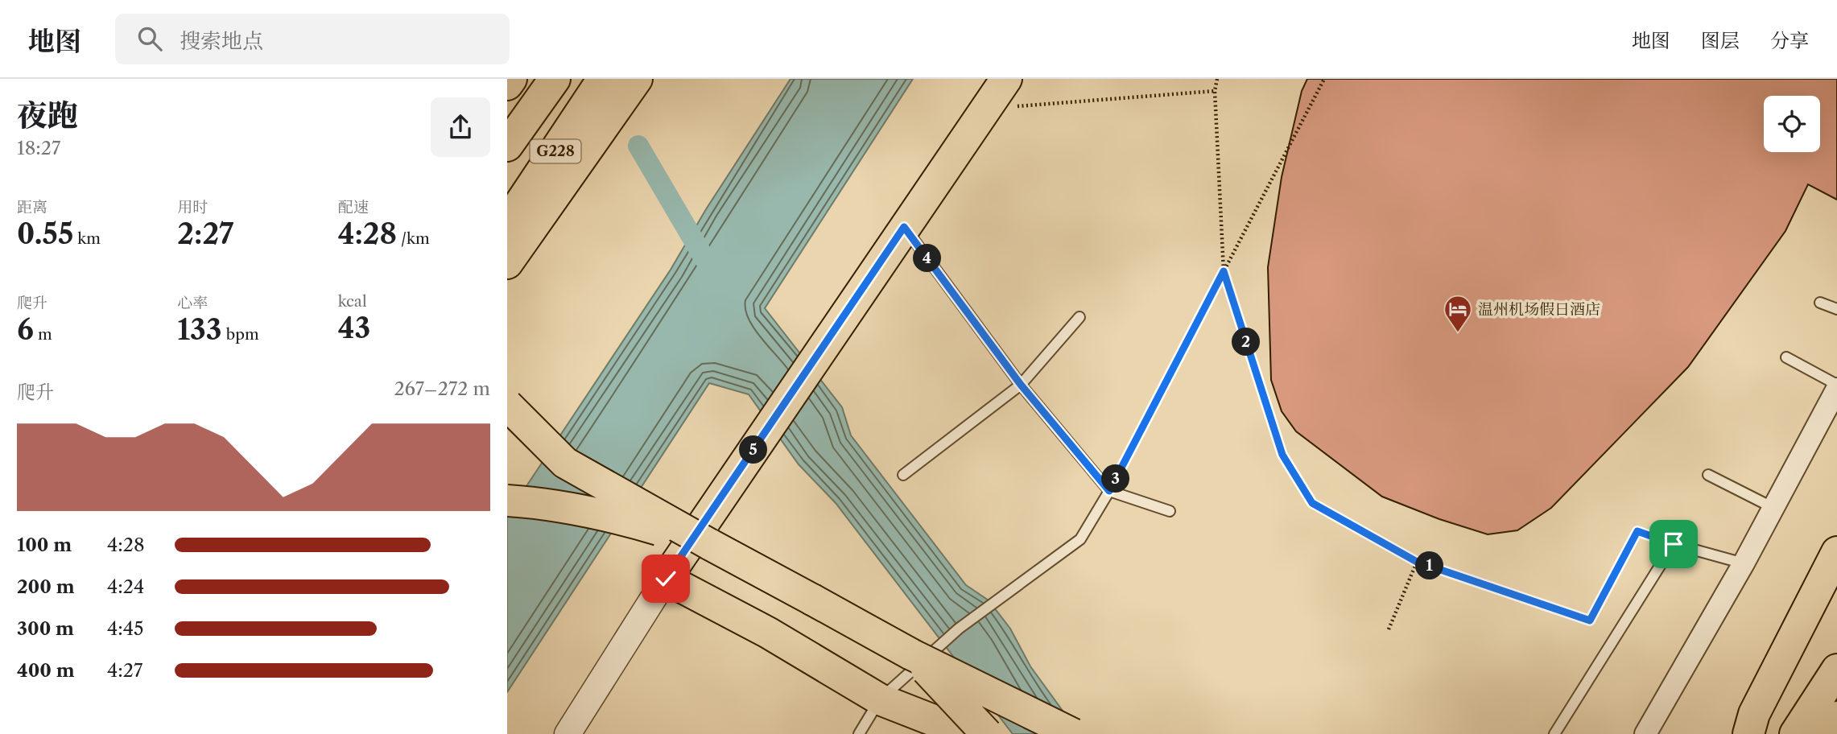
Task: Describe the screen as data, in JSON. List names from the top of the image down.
{
  "streets": {
    "main road": ["G228"]
  },
  "places": {
    "hotel": ["温州机场假日酒店"]
  },
  "page": {
    "header": "地图",
    "search": "搜索地点",
    "nav": ["地图", "图层", "分享"],
    "heading": ["夜跑", "18:27"],
    "stats": [
      ["距离", "0.55 km"],
      ["用时", "2:27"],
      ["配速", "4:28 /km"],
      ["爬升", "6 m"],
      ["心率", "133 bpm"],
      ["kcal", "43"]
    ],
    "pins": [
      "4",
      "2",
      "5",
      "3",
      "1"
    ],
    "chart": ["爬升", "267–272 m"],
    "list": [
      {
        "name": "100 m",
        "note": "4:28"
      },
      {
        "name": "200 m",
        "note": "4:24"
      },
      {
        "name": "300 m",
        "note": "4:45"
      },
      {
        "name": "400 m",
        "note": "4:27"
      }
    ]
  }
}
